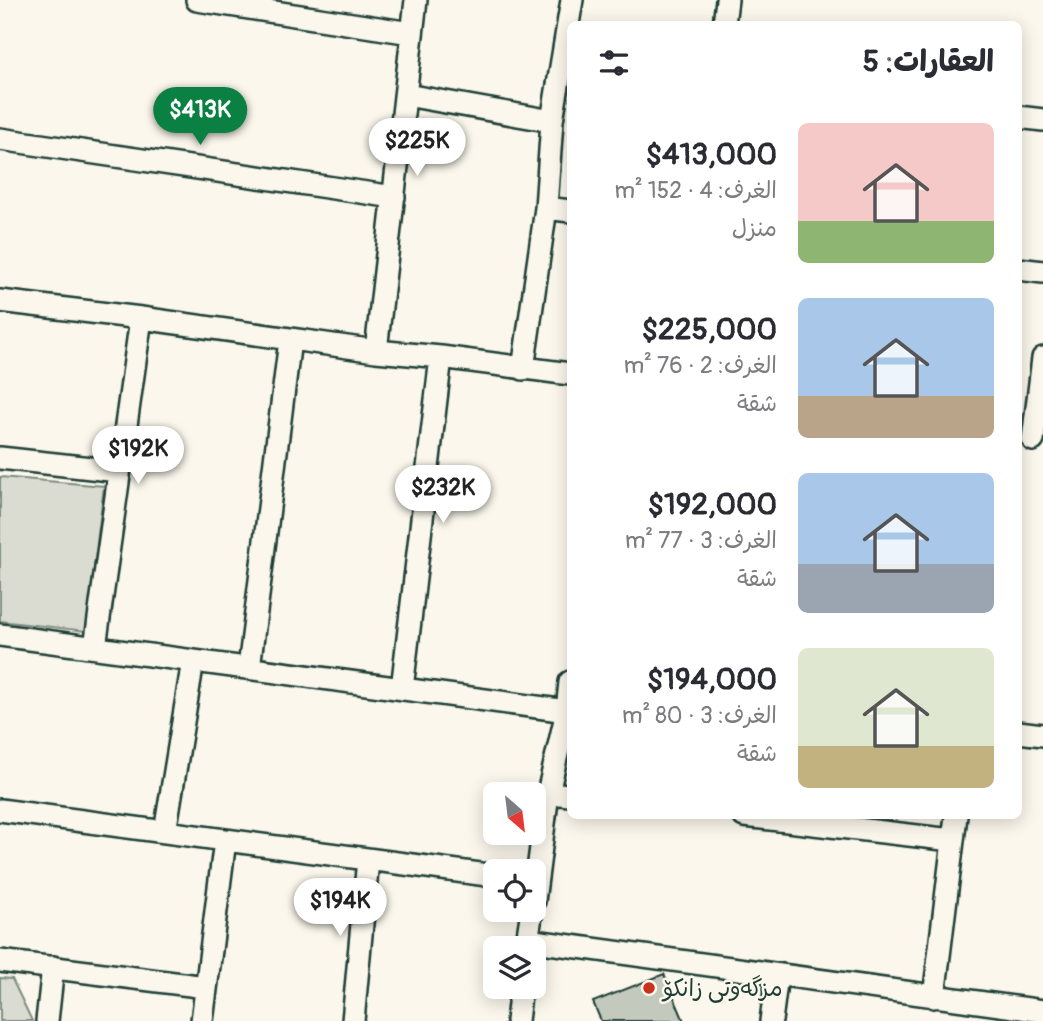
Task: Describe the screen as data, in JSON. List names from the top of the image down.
{
  "places": ["مزگەوتی زانکۆ"],
  "north": "bottom right",
  "page": {
    "heading": "العقارات: 5",
    "price": [
      "$413K",
      "$225K",
      "$192K",
      "$232K",
      "$194K"
    ],
    "list": [
      {
        "name": "$413,000",
        "note": "الغرف: 4 · 152 m² · منزل"
      },
      {
        "name": "$225,000",
        "note": "الغرف: 2 · 76 m² · شقة"
      },
      {
        "name": "$192,000",
        "note": "الغرف: 3 · 77 m² · شقة"
      },
      {
        "name": "$194,000",
        "note": "الغرف: 3 · 80 m² · شقة"
      }
    ]
  }
}
